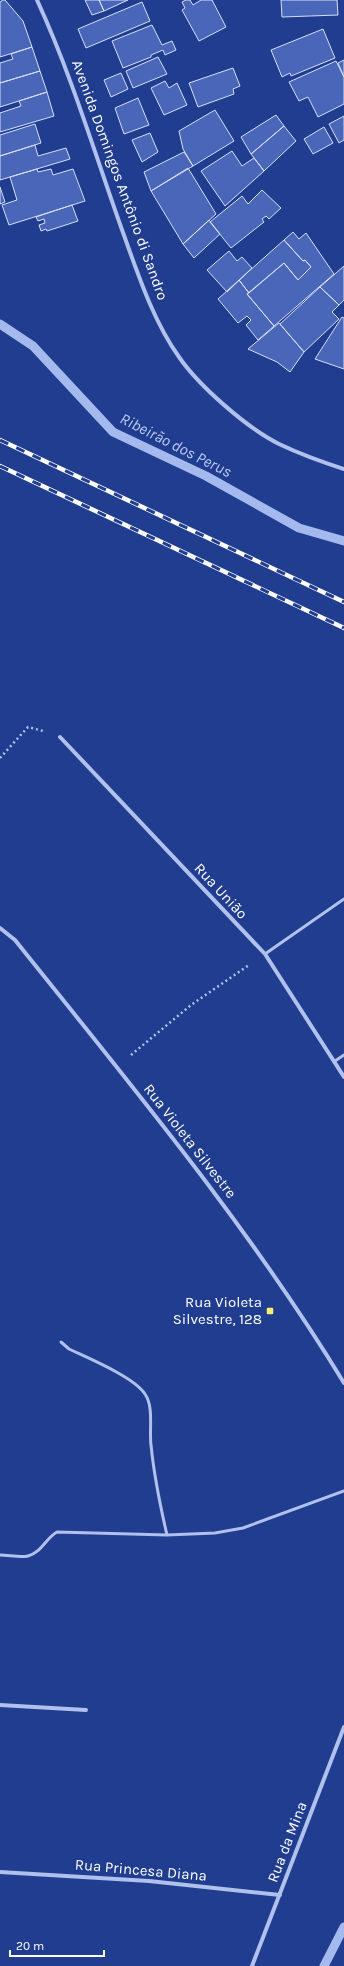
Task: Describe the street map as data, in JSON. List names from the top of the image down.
{
  "streets": {
    "street": [
      "Avenida Domingos Antônio di Sandro",
      "Rua União",
      "Rua Violeta Silvestre",
      "Rua da Mina",
      "Rua Princesa Diana"
    ]
  },
  "crossings": [
    ["Rua da Mina", "Rua Princesa Diana"]
  ],
  "water": ["Ribeirão dos Perus"],
  "places": {
    "transit": ["Rua Violeta Silvestre, 128"]
  },
  "scale_bar": "20 m"
}
